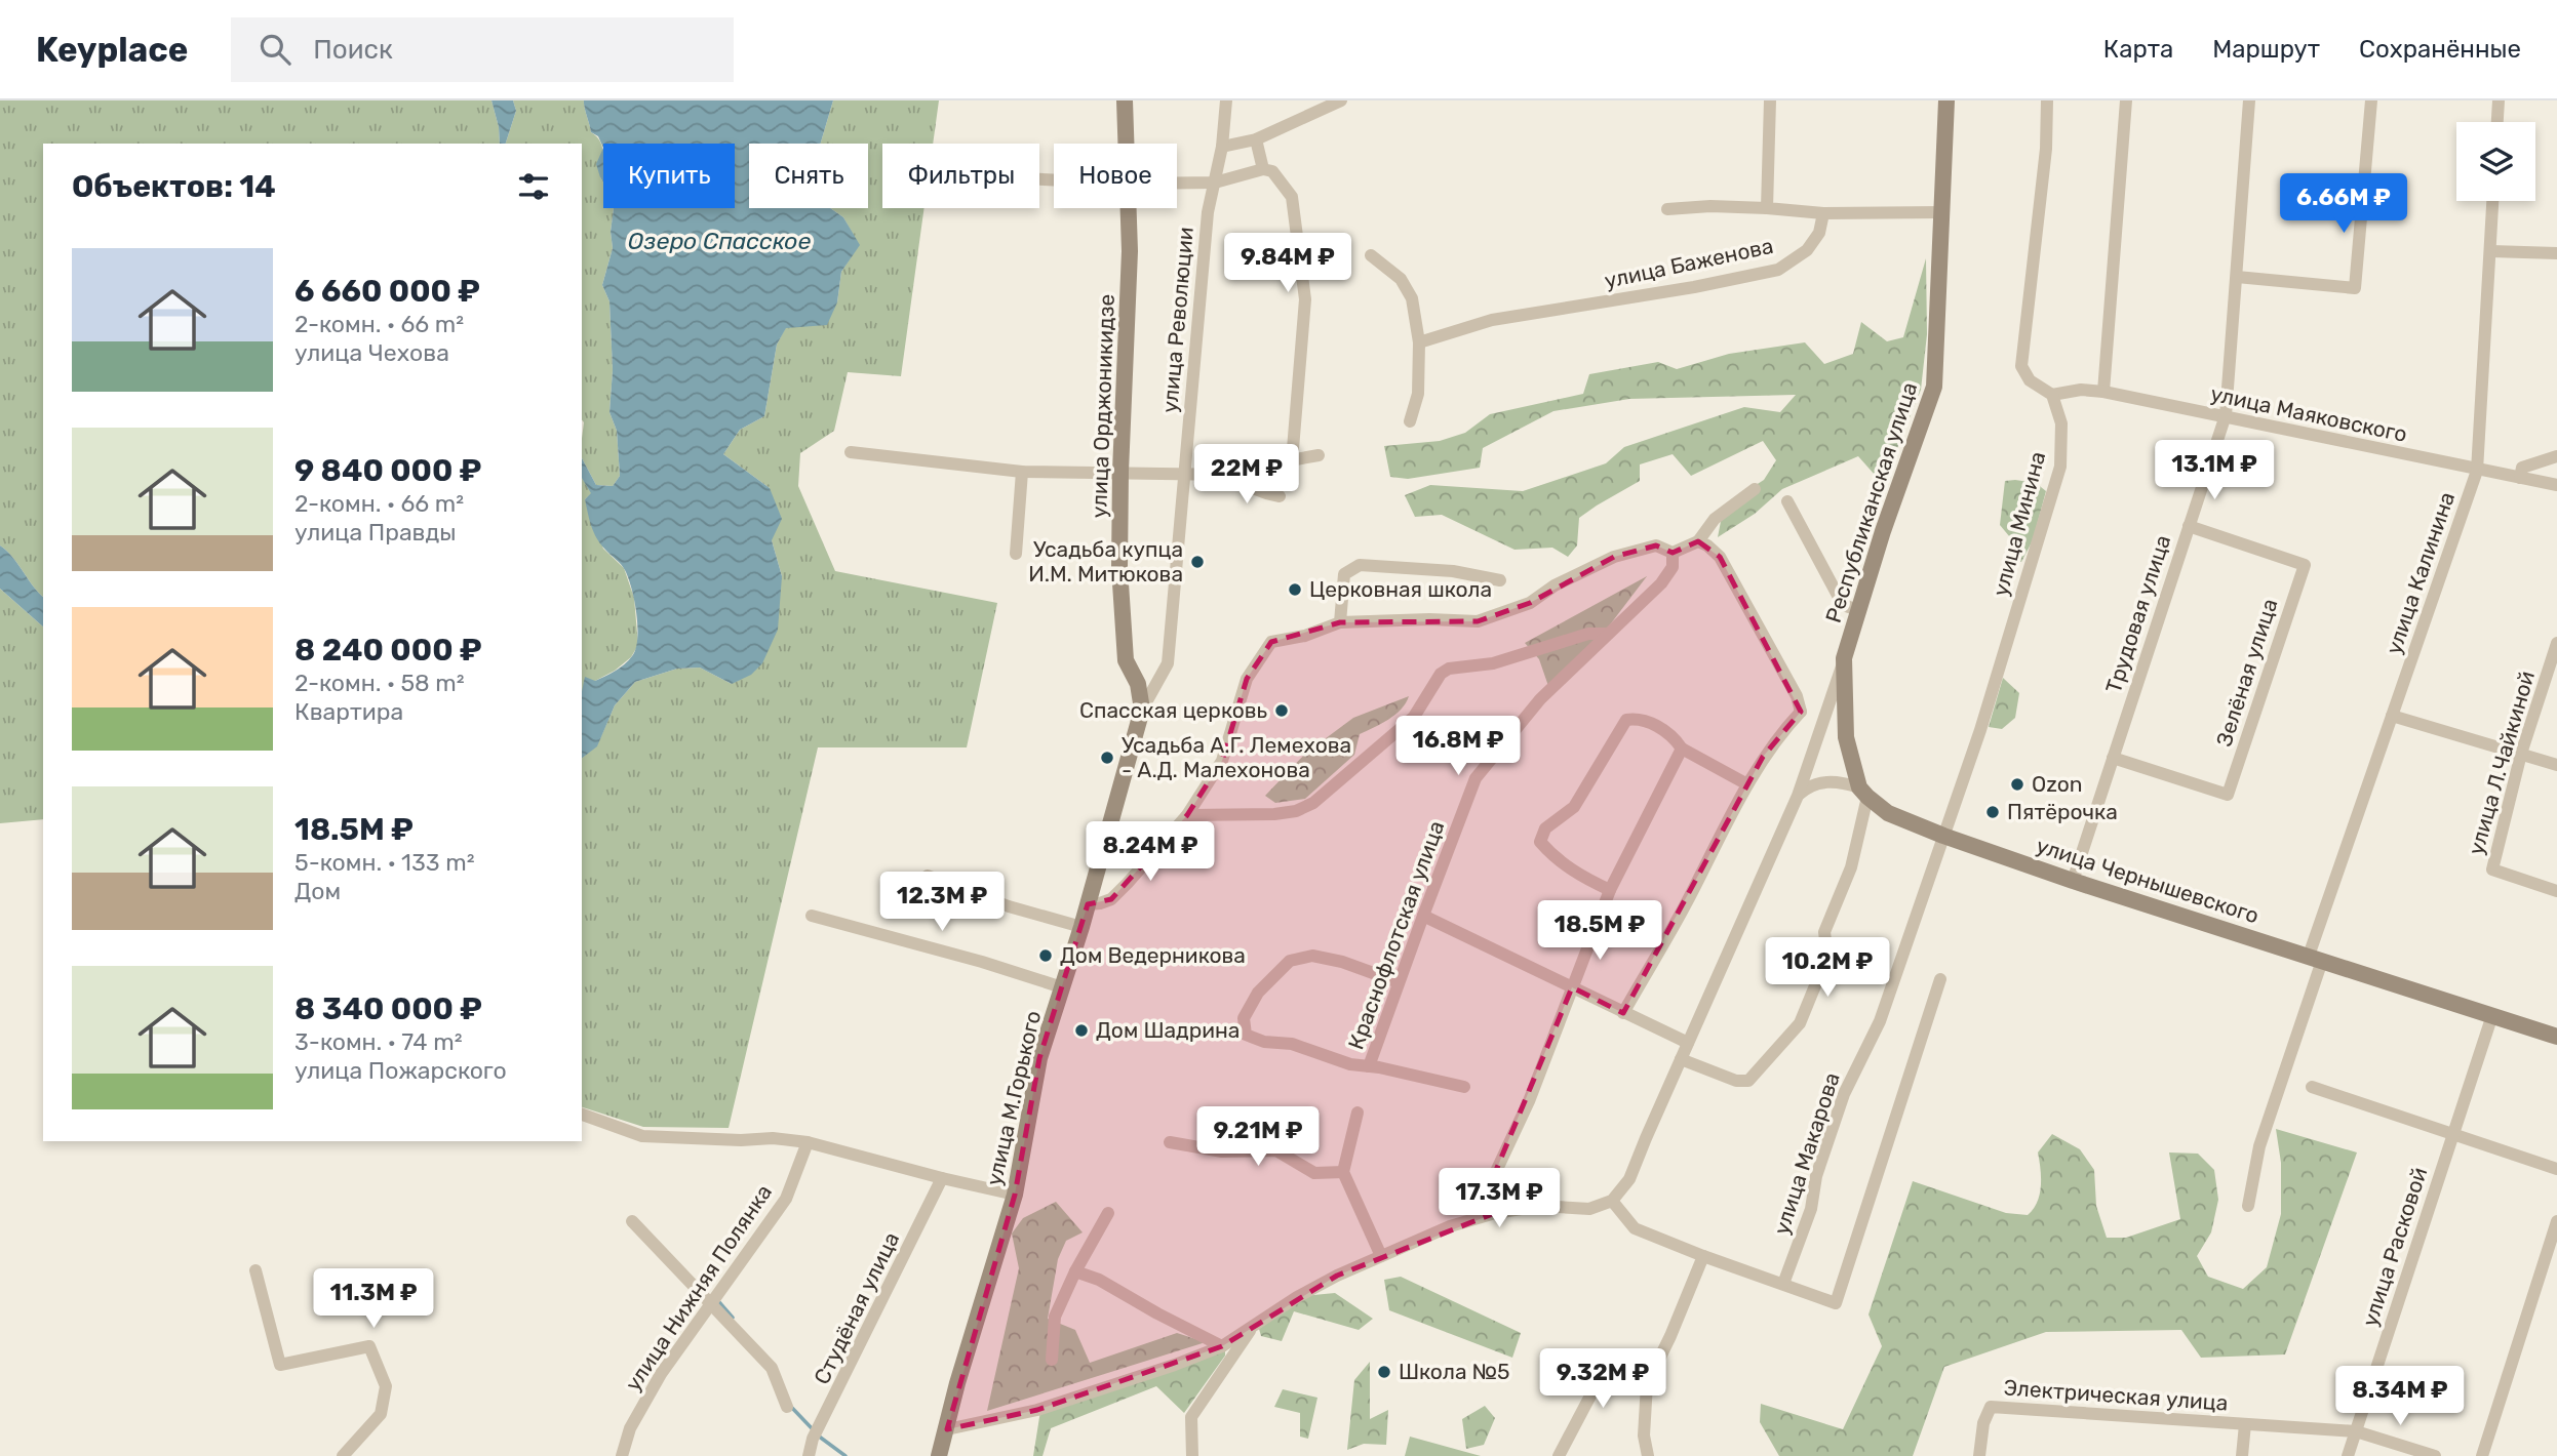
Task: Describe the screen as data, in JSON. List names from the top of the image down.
{
  "streets": {
    "street": [
      "улица Баженова",
      "улица Революции",
      "улица Орджоникидзе",
      "улица Маяковского",
      "Республиканская улица",
      "улица Минина",
      "улица Калинина",
      "Трудовая улица",
      "Зелёная улица",
      "улица Л.Чайкиной",
      "улица Чернышевского",
      "Краснофлотская улица",
      "улица М.Горького",
      "улица Макарова",
      "улица Расковой",
      "улица Нижняя Полянка",
      "Студёная улица",
      "Электрическая улица"
    ]
  },
  "crossings": [
    ["улица Революции", "улица Орджоникидзе"],
    ["улица Революции", "улица М.Горького"],
    ["улица Орджоникидзе", "улица М.Горького"],
    ["улица Маяковского", "улица Минина"],
    ["улица Маяковского", "улица Калинина"],
    ["улица Маяковского", "Трудовая улица"],
    ["улица Минина", "улица Чернышевского"],
    ["улица Минина", "улица Макарова"],
    ["улица Калинина", "улица Чернышевского"],
    ["Трудовая улица", "Зелёная улица"],
    ["Трудовая улица", "улица Чернышевского"],
    ["улица Чернышевского", "улица Макарова"],
    ["улица Чернышевского", "улица Расковой"],
    ["улица Расковой", "Электрическая улица"]
  ],
  "water": ["Озеро Спасское"],
  "places": [
    "Усадьба купца И.М. Митюкова",
    "Церковная школа",
    "Спасская церковь",
    "Усадьба А.Г. Лемехова - А.Д. Малехонова",
    "Ozon",
    "Пятёрочка",
    "Дом Ведерникова",
    "Дом Шадрина",
    "Школа №5"
  ],
  "page": {
    "header": "Keyplace",
    "search": "Поиск",
    "nav": ["Карта", "Маршрут", "Сохранённые"],
    "chip": [
      "Купить",
      "Снять",
      "Фильтры",
      "Новое"
    ],
    "heading": "Объектов: 14",
    "price": [
      "6.66M ₽",
      "9.84M ₽",
      "13.1M ₽",
      "22M ₽",
      "16.8M ₽",
      "8.24M ₽",
      "12.3M ₽",
      "18.5M ₽",
      "10.2M ₽",
      "9.21M ₽",
      "17.3M ₽",
      "11.3M ₽",
      "9.32M ₽",
      "8.34M ₽"
    ],
    "list": [
      {
        "name": "6 660 000 ₽",
        "note": "2-комн. · 66 m² · улица Чехова"
      },
      {
        "name": "9 840 000 ₽",
        "note": "2-комн. · 66 m² · улица Правды"
      },
      {
        "name": "8 240 000 ₽",
        "note": "2-комн. · 58 m² · Квартира"
      },
      {
        "name": "18.5M ₽",
        "note": "5-комн. · 133 m² · Дом"
      },
      {
        "name": "8 340 000 ₽",
        "note": "3-комн. · 74 m² · улица Пожарского"
      }
    ]
  }
}
